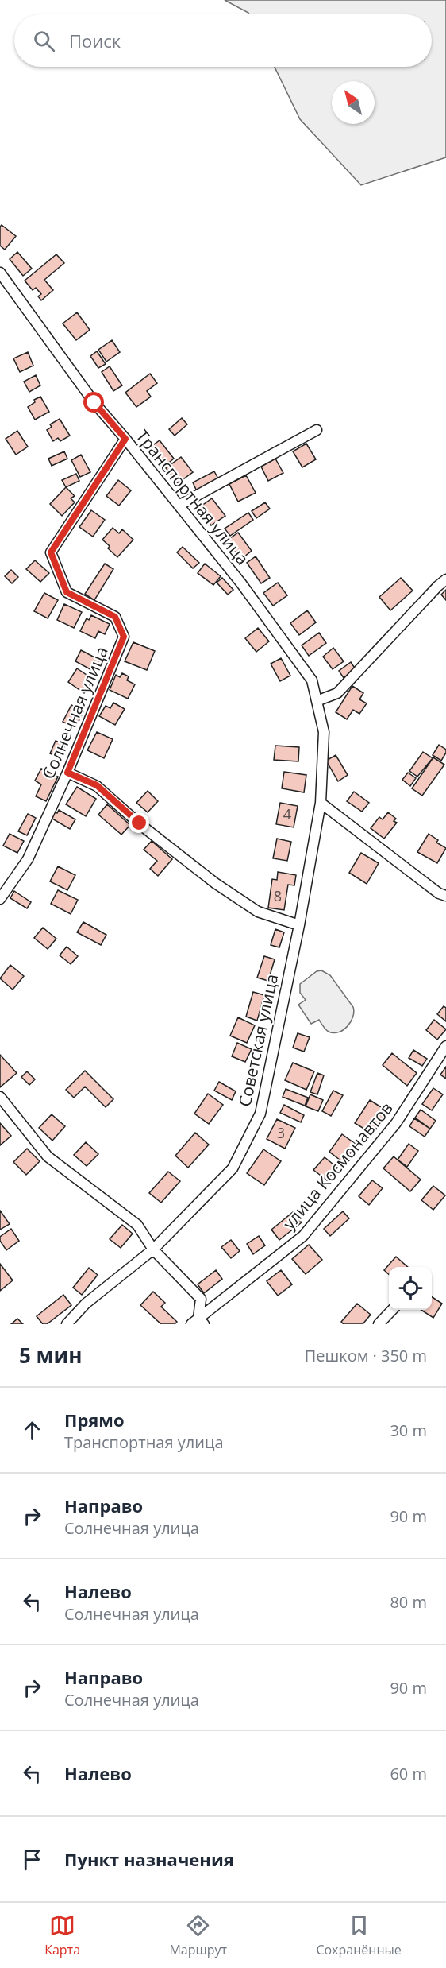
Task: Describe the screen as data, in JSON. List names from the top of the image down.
{
  "streets": {
    "street": [
      "Транспортная улица",
      "Солнечная улица",
      "Советская улица",
      "улица Космонавтов"
    ]
  },
  "crossings": [
    ["Транспортная улица", "Солнечная улица"],
    ["Транспортная улица", "Советская улица"]
  ],
  "house_numbers": ["4", "8", "3"],
  "north": "top left",
  "page": {
    "search": "Поиск",
    "heading": ["5 мин", "Пешком · 350 m"],
    "list": [
      ["Прямо", "Транспортная улица", "30 m"],
      ["Направо", "Солнечная улица", "90 m"],
      ["Налево", "Солнечная улица", "80 m"],
      ["Направо", "Солнечная улица", "90 m"],
      ["Налево", "60 m"],
      "Пункт назначения"
    ],
    "nav": ["Карта", "Маршрут", "Сохранённые"]
  }
}
